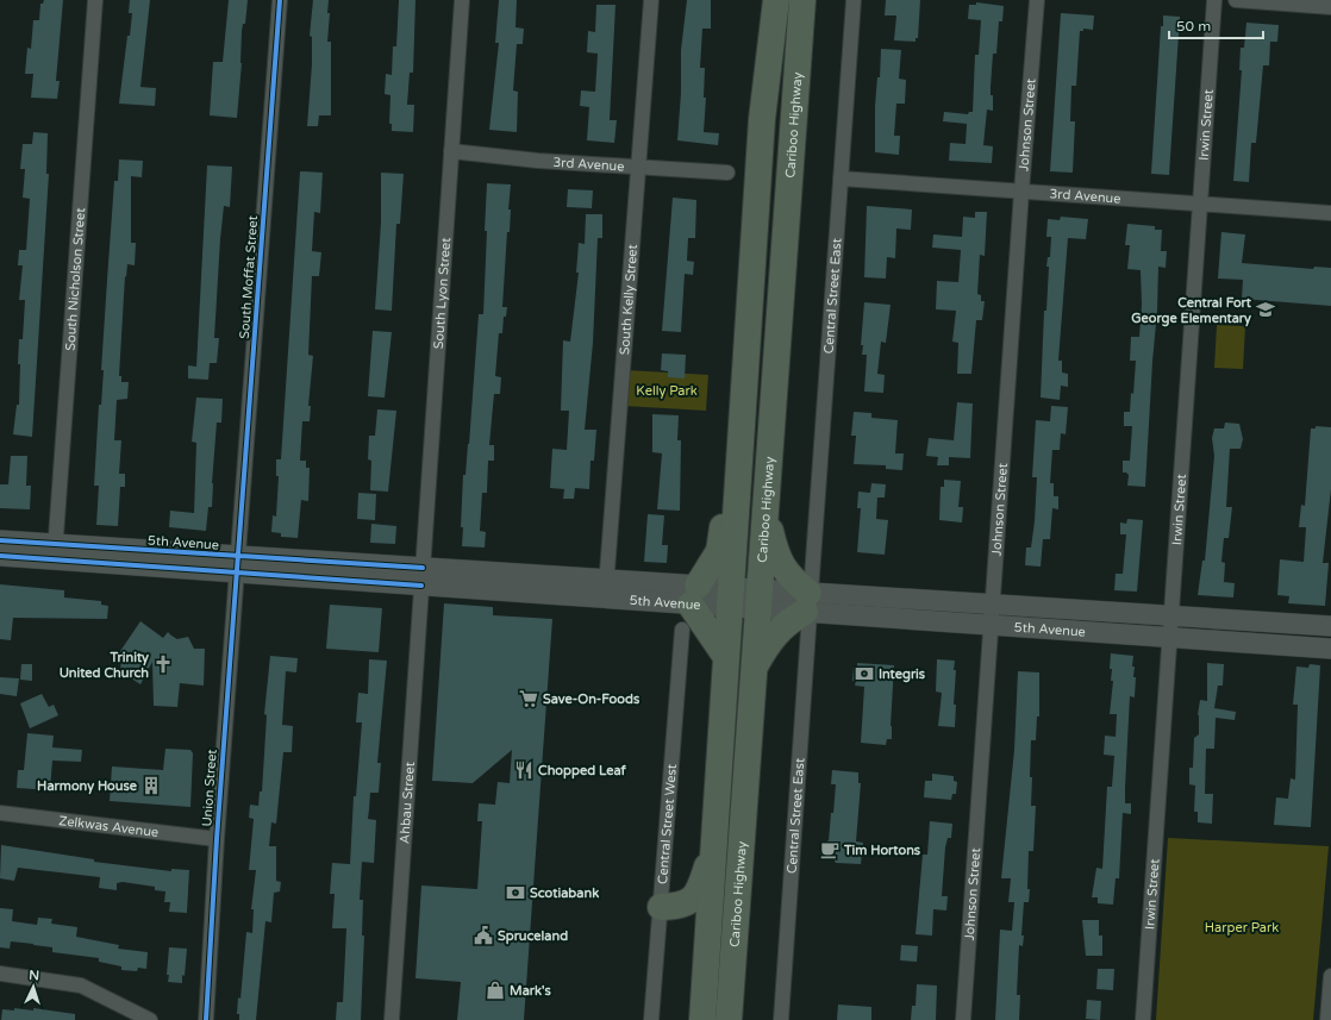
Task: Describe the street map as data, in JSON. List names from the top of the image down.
{
  "streets": {
    "highway": ["Cariboo Highway"],
    "main road": ["5th Avenue"],
    "street": [
      "Johnson Street",
      "Irwin Street",
      "3rd Avenue",
      "South Moffat Street",
      "South Nicholson Street",
      "South Lyon Street",
      "Central Street East",
      "South Kelly Street",
      "Union Street",
      "Ahbau Street",
      "Central Street West",
      "Zelkwas Avenue"
    ]
  },
  "crossings": [
    ["Cariboo Highway", "5th Avenue"],
    ["Johnson Street", "3rd Avenue"],
    ["Johnson Street", "5th Avenue"],
    ["Irwin Street", "3rd Avenue"],
    ["Irwin Street", "5th Avenue"],
    ["3rd Avenue", "South Lyon Street"],
    ["3rd Avenue", "Central Street East"],
    ["3rd Avenue", "South Kelly Street"],
    ["South Moffat Street", "5th Avenue"],
    ["South Moffat Street", "Union Street"],
    ["South Nicholson Street", "5th Avenue"],
    ["South Lyon Street", "5th Avenue"],
    ["South Lyon Street", "Ahbau Street"],
    ["Central Street East", "5th Avenue"],
    ["South Kelly Street", "5th Avenue"],
    ["5th Avenue", "Union Street"],
    ["5th Avenue", "Ahbau Street"],
    ["Union Street", "Zelkwas Avenue"]
  ],
  "parks": ["Kelly Park", "Harper Park"],
  "places": {
    "school or university": ["Central Fort George Elementary"],
    "church": ["Trinity United Church"],
    "bank": ["Integris", "Scotiabank"],
    "supermarket": ["Save-On-Foods"],
    "restaurant": ["Chopped Leaf"],
    "building": ["Harmony House"],
    "cafe": ["Tim Hortons"],
    "public building": ["Spruceland"],
    "shop": ["Mark's"]
  },
  "scale_bar": "50 m",
  "north": "top"
}
